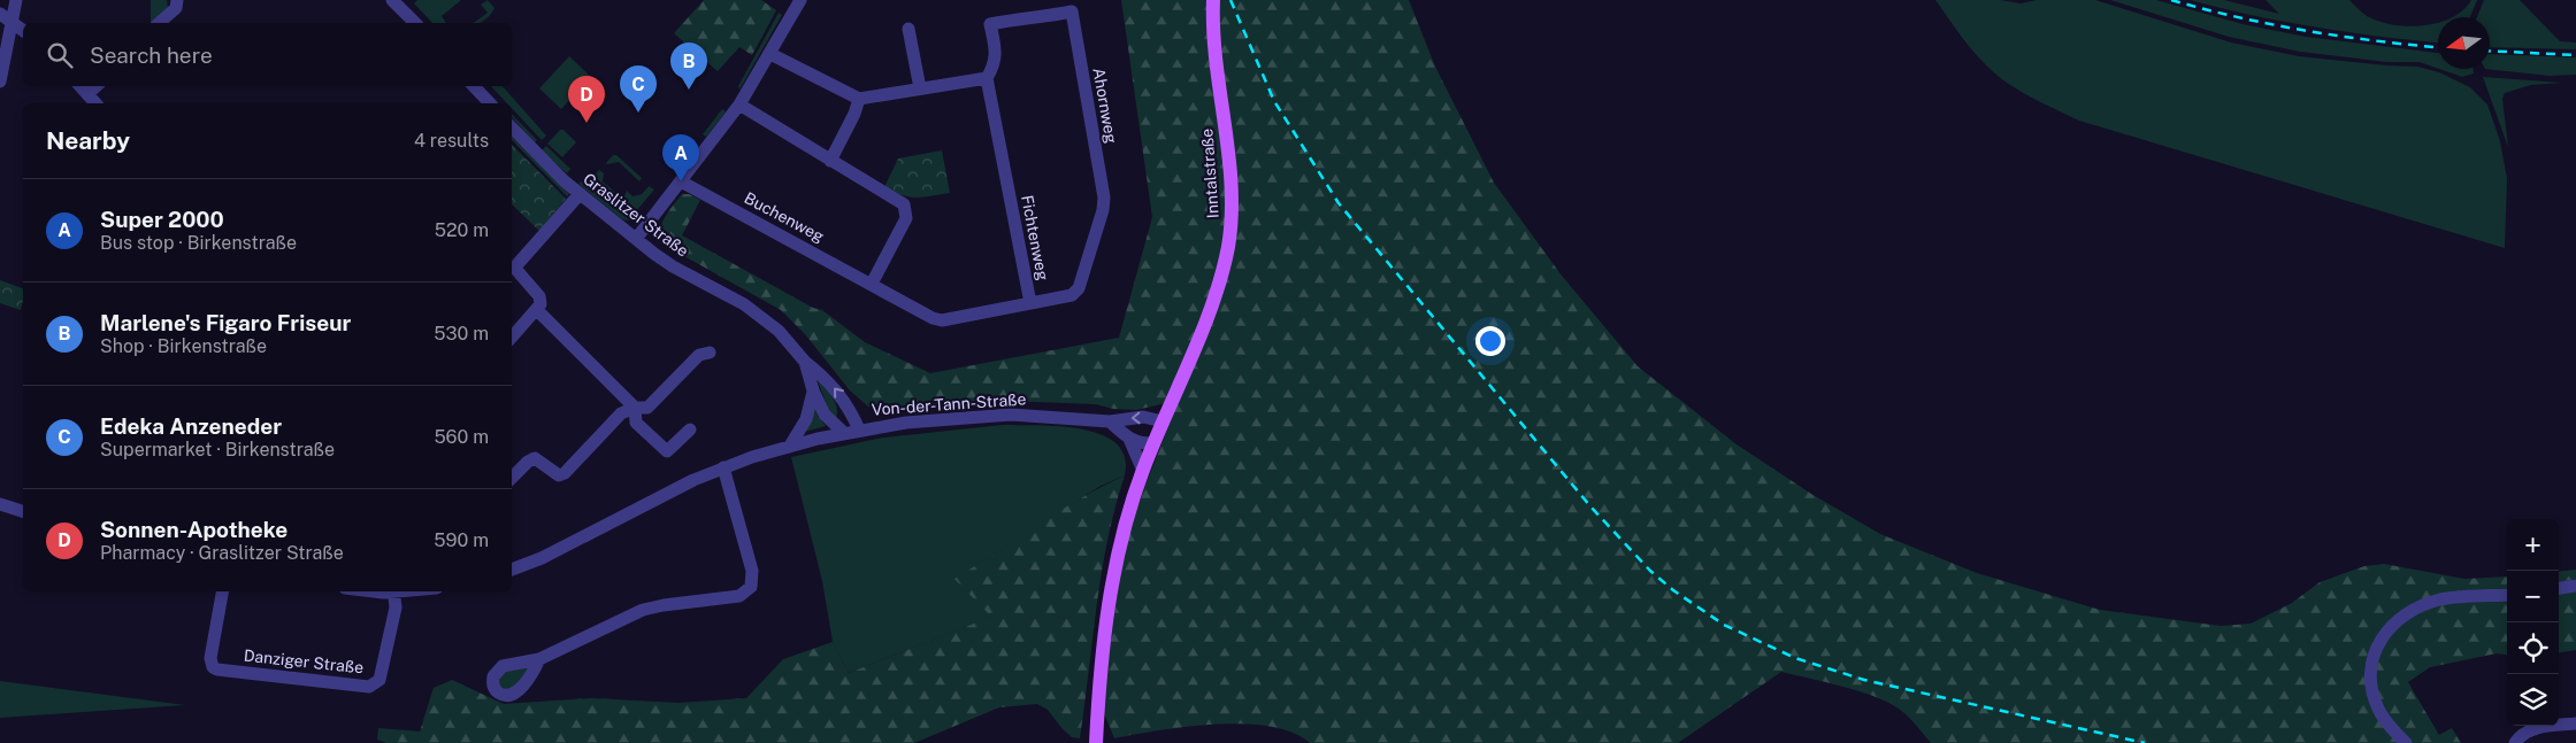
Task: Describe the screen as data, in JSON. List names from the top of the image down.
{
  "streets": {
    "main road": ["Inntalstraße"],
    "street": [
      "Ahornweg",
      "Graslitzer Straße",
      "Buchenweg",
      "Fichtenweg",
      "Von-der-Tann-Straße",
      "Danziger Straße"
    ]
  },
  "crossings": [
    ["Ahornweg", "Fichtenweg"],
    ["Inntalstraße", "Von-der-Tann-Straße"],
    ["Graslitzer Straße", "Von-der-Tann-Straße"],
    ["Buchenweg", "Fichtenweg"]
  ],
  "north": "left",
  "page": {
    "search": "Search here",
    "pins": [
      "B",
      "C",
      "D",
      "A"
    ],
    "heading": ["Nearby", "4 results"],
    "list": [
      {
        "mark": "A",
        "name": "Super 2000",
        "note": "Bus stop · Birkenstraße",
        "value": "520 m"
      },
      {
        "mark": "B",
        "name": "Marlene's Figaro Friseur",
        "note": "Shop · Birkenstraße",
        "value": "530 m"
      },
      {
        "mark": "C",
        "name": "Edeka Anzeneder",
        "note": "Supermarket · Birkenstraße",
        "value": "560 m"
      },
      {
        "mark": "D",
        "name": "Sonnen-Apotheke",
        "note": "Pharmacy · Graslitzer Straße",
        "value": "590 m"
      }
    ],
    "map_buttons": ["+", "−"]
  }
}
